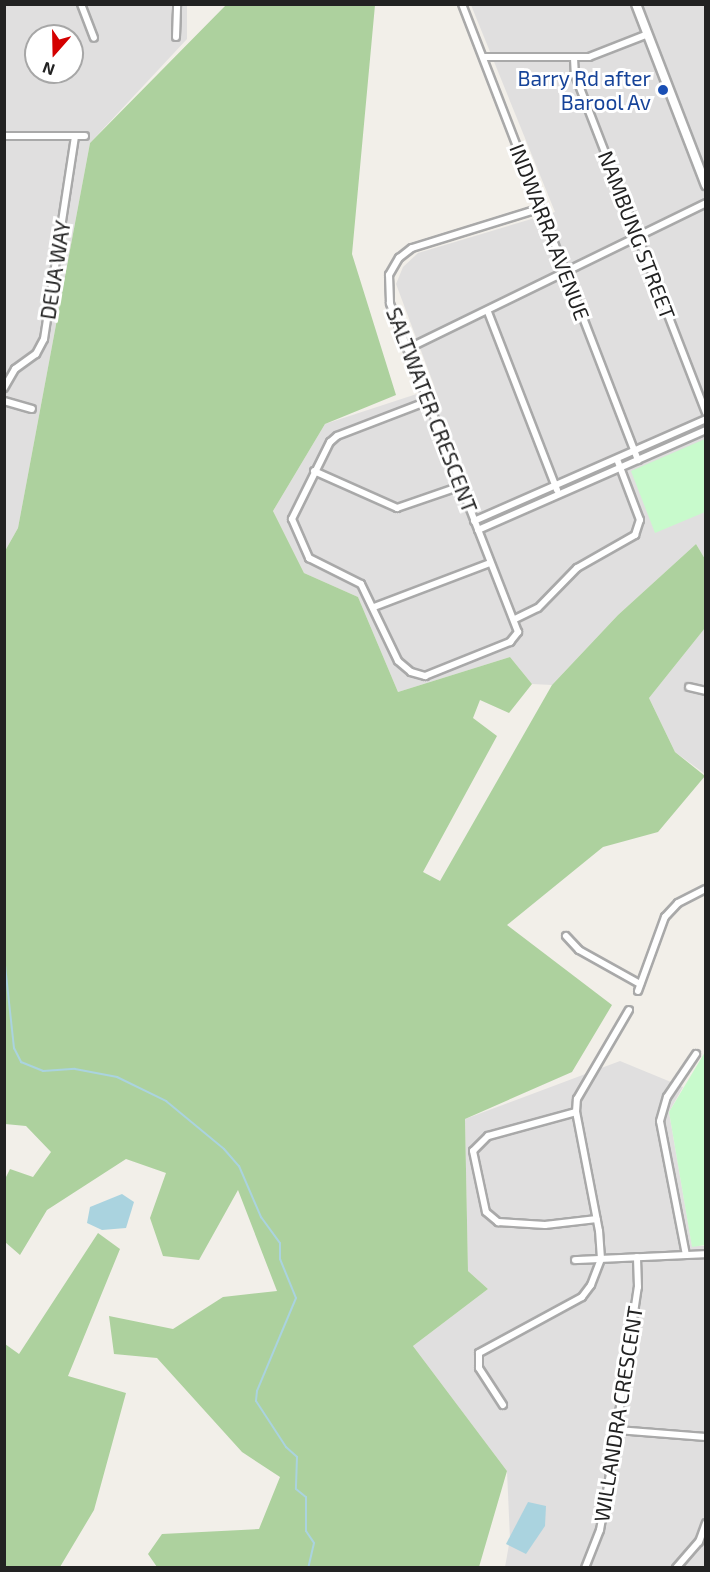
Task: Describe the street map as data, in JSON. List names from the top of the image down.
{
  "streets": {
    "street": [
      "INDWARRA AVENUE",
      "NAMBUNG STREET",
      "DEUA WAY",
      "SALTWATER CRESCENT",
      "WILLANDRA CRESCENT"
    ]
  },
  "crossings": [
    ["INDWARRA AVENUE", "SALTWATER CRESCENT"]
  ],
  "places": ["Barry Rd after Barool Av"],
  "north": "bottom"
}
